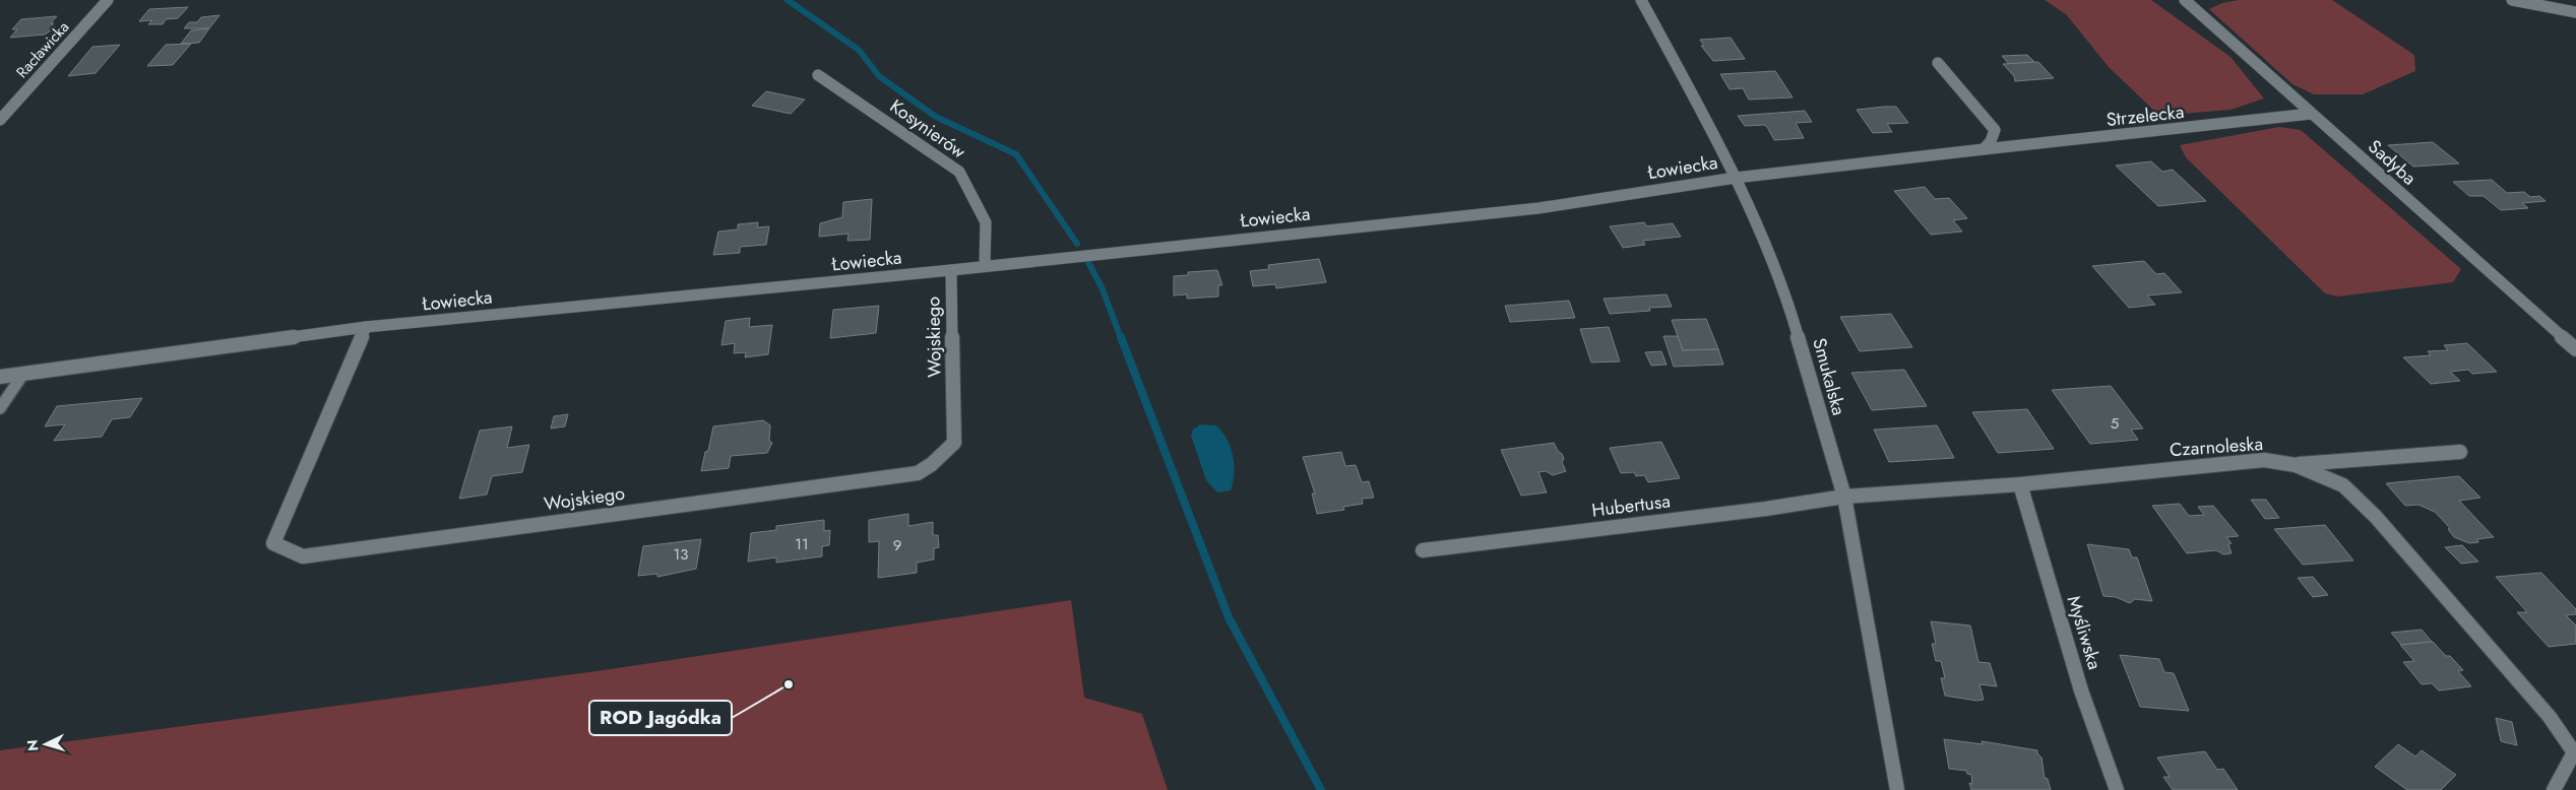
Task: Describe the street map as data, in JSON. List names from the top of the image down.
{
  "streets": {
    "street": [
      "Racławicka",
      "Strzelecka",
      "Kosynierów",
      "Sadyba",
      "Łowiecka",
      "Wojskiego",
      "Smukalska",
      "Czarnoleska",
      "Hubertusa",
      "Myśliwska"
    ]
  },
  "crossings": [
    ["Strzelecka", "Sadyba"],
    ["Strzelecka", "Łowiecka"],
    ["Strzelecka", "Smukalska"],
    ["Kosynierów", "Łowiecka"],
    ["Łowiecka", "Wojskiego"],
    ["Łowiecka", "Smukalska"],
    ["Smukalska", "Czarnoleska"],
    ["Smukalska", "Hubertusa"],
    ["Czarnoleska", "Hubertusa"],
    ["Czarnoleska", "Myśliwska"]
  ],
  "places": ["ROD Jagódka"],
  "house_numbers": [
    "5",
    "11",
    "9",
    "13"
  ],
  "north": "left"
}
